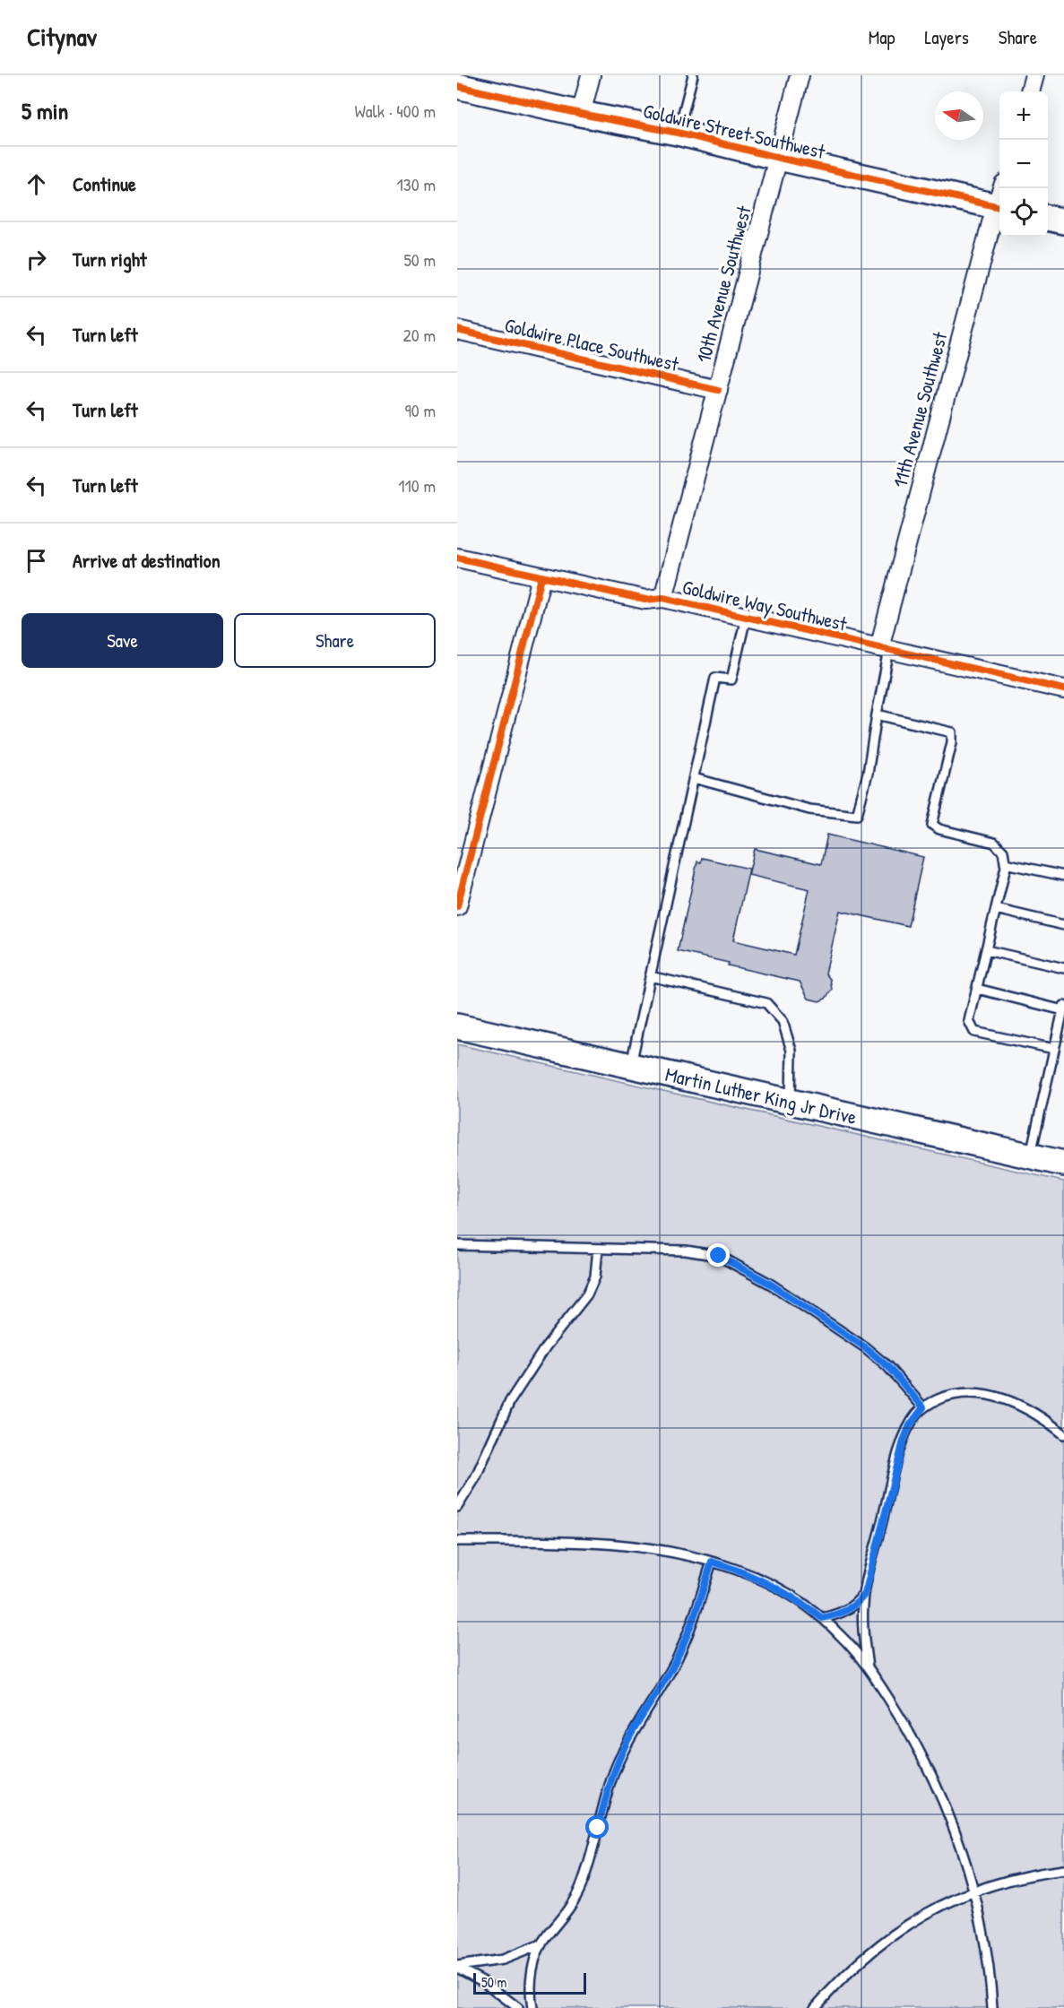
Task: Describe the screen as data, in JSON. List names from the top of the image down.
{
  "streets": {
    "main road": ["Goldwire Street Southwest", "Martin Luther King Jr Drive"],
    "street": [
      "10th Avenue Southwest",
      "Goldwire Place Southwest",
      "11th Avenue Southwest",
      "Goldwire Way Southwest"
    ]
  },
  "crossings": [
    ["Goldwire Street Southwest", "10th Avenue Southwest"],
    ["Goldwire Street Southwest", "11th Avenue Southwest"],
    ["10th Avenue Southwest", "Goldwire Place Southwest"],
    ["10th Avenue Southwest", "Goldwire Way Southwest"],
    ["11th Avenue Southwest", "Goldwire Way Southwest"]
  ],
  "scale_bar": "50 m",
  "north": "left",
  "page": {
    "header": "Citynav",
    "nav": ["Map", "Layers", "Share"],
    "heading": ["5 min", "Walk · 400 m"],
    "map_buttons": ["+", "−"],
    "list": [
      ["Continue", "130 m"],
      ["Turn right", "50 m"],
      ["Turn left", "20 m"],
      ["Turn left", "90 m"],
      ["Turn left", "110 m"],
      "Arrive at destination"
    ],
    "buttons": ["Save", "Share"],
    "scale": "50 m"
  }
}
